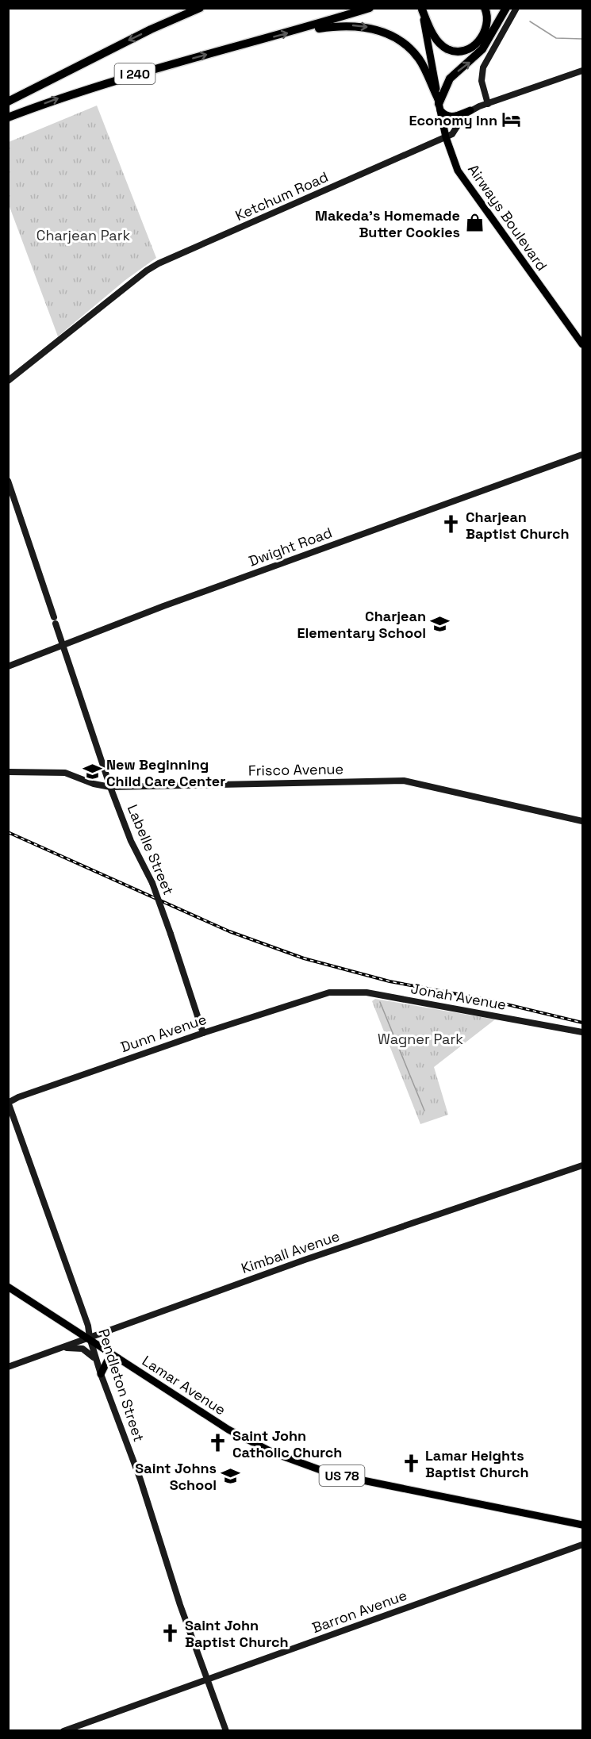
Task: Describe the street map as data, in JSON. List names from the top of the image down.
{
  "streets": {
    "highway": ["I 240"],
    "main road": ["Airways Boulevard", "Lamar Avenue", "US 78"],
    "street": [
      "Ketchum Road",
      "Dwight Road",
      "Frisco Avenue",
      "Labelle Street",
      "Jonah Avenue",
      "Dunn Avenue",
      "Kimball Avenue",
      "Pendleton Street",
      "Barron Avenue"
    ]
  },
  "crossings": [
    ["Ketchum Road", "Airways Boulevard"],
    ["Dwight Road", "Labelle Street"],
    ["Frisco Avenue", "Labelle Street"],
    ["Labelle Street", "Dunn Avenue"],
    ["Jonah Avenue", "Dunn Avenue"],
    ["Dunn Avenue", "Pendleton Street"],
    ["Kimball Avenue", "Pendleton Street"],
    ["Kimball Avenue", "Lamar Avenue"],
    ["Pendleton Street", "Lamar Avenue"],
    ["Pendleton Street", "Barron Avenue"]
  ],
  "parks": ["Charjean Park", "Wagner Park"],
  "places": {
    "hotel": ["Economy Inn"],
    "shop": ["Makeda’s Homemade Butter Cookies"],
    "church": [
      "Charjean Baptist Church",
      "Saint John Catholic Church",
      "Lamar Heights Baptist Church",
      "Saint John Baptist Church"
    ],
    "school or university": ["Charjean Elementary School", "New Beginning Child Care Center", "Saint Johns School"]
  }
}
